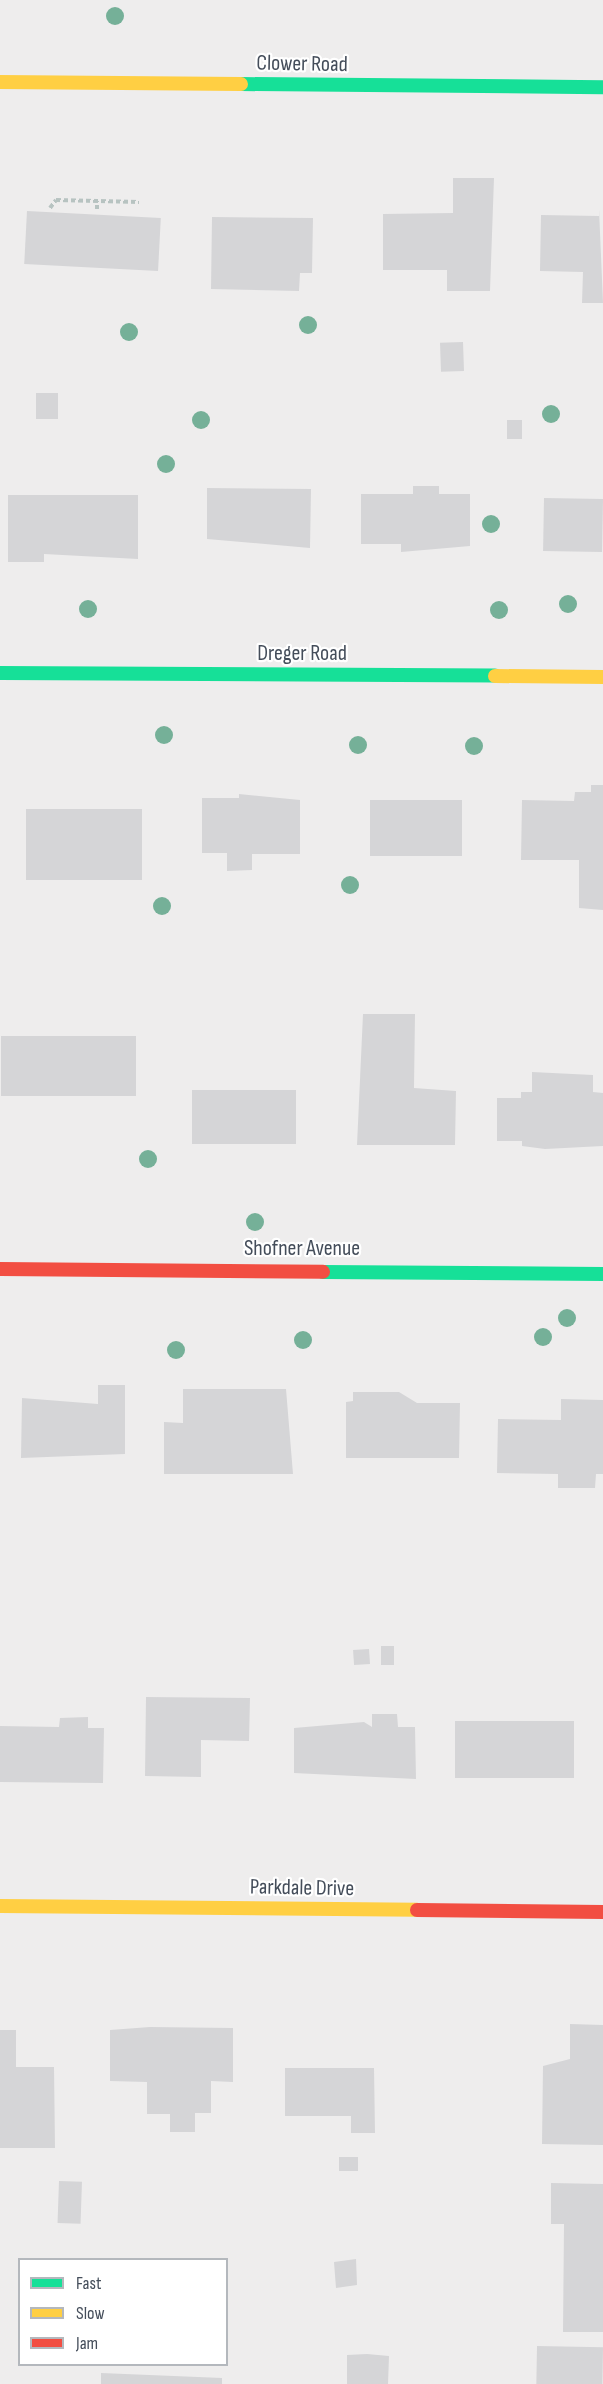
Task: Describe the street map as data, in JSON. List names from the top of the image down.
{
  "streets": {
    "street": [
      "Clower Road",
      "Dreger Road",
      "Shofner Avenue",
      "Parkdale Drive"
    ]
  },
  "legend": ["Fast", "Slow", "Jam"]
}
